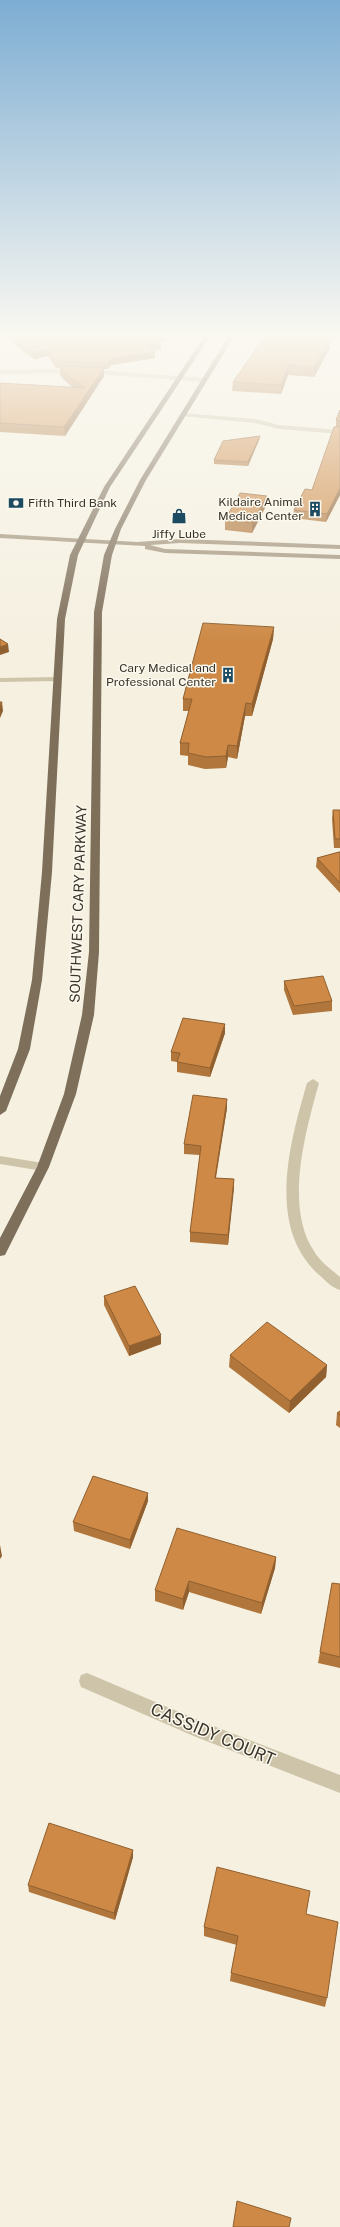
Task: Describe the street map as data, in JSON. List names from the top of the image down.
{
  "streets": {
    "main road": ["SOUTHWEST CARY PARKWAY"],
    "street": ["CASSIDY COURT"]
  },
  "places": {
    "bank": ["Fifth Third Bank"],
    "building": ["Kildaire Animal Medical Center", "Cary Medical and Professional Center"],
    "shop": ["Jiffy Lube"]
  }
}
